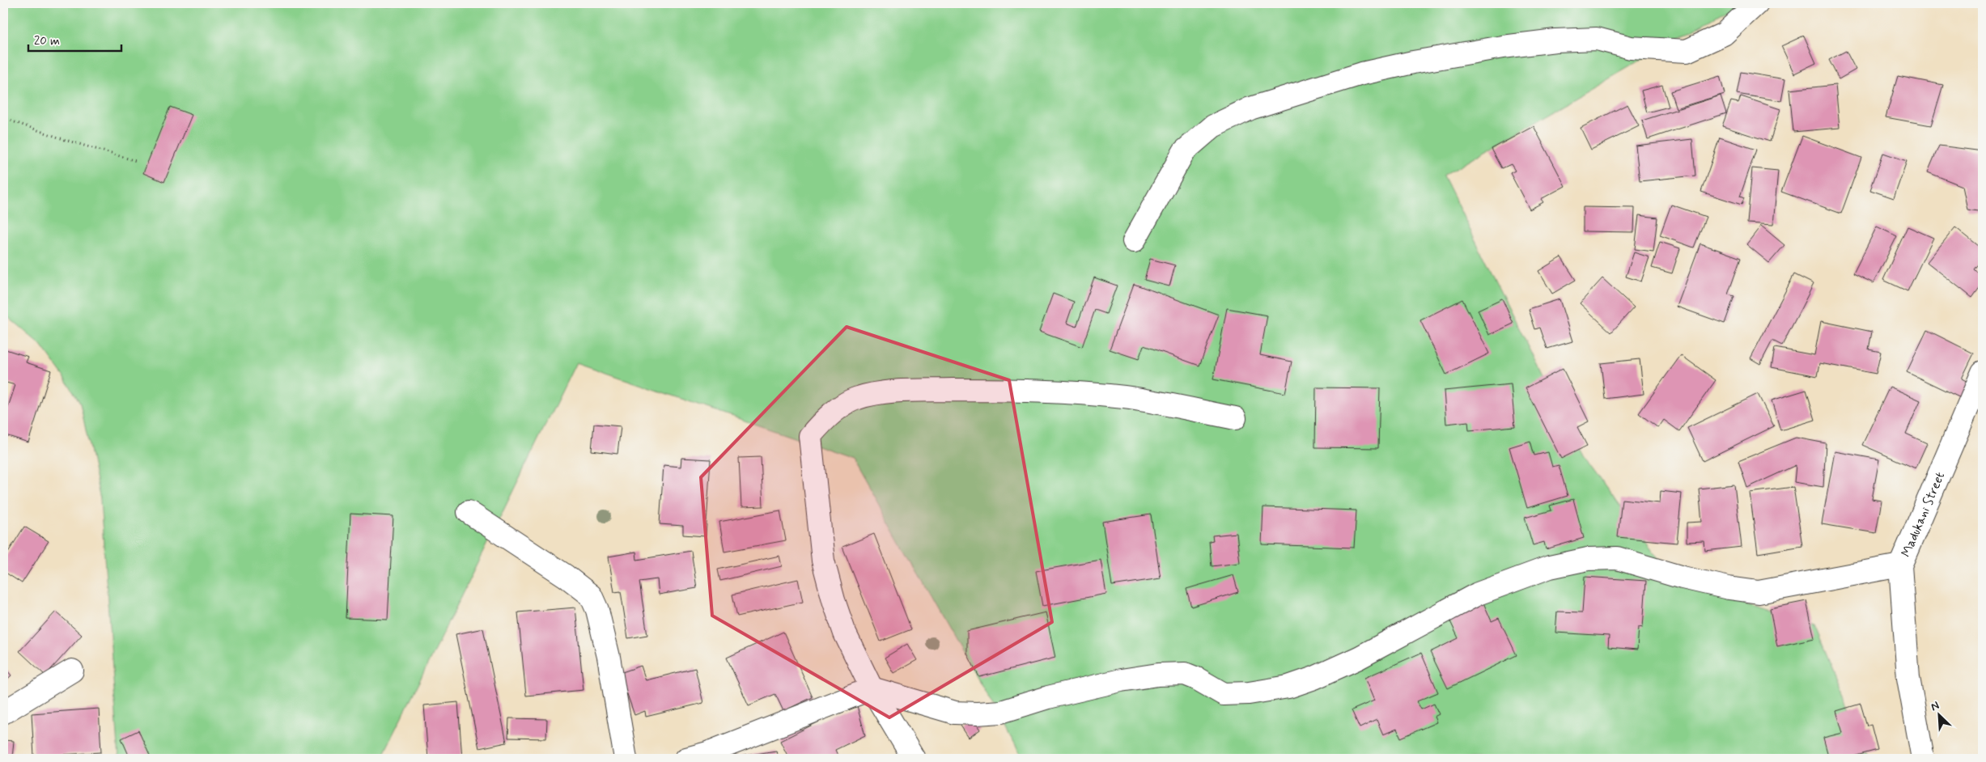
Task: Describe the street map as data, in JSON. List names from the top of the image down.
{
  "streets": {
    "street": ["Madukani Street"]
  },
  "scale_bar": "20 m",
  "north": "top left"
}
